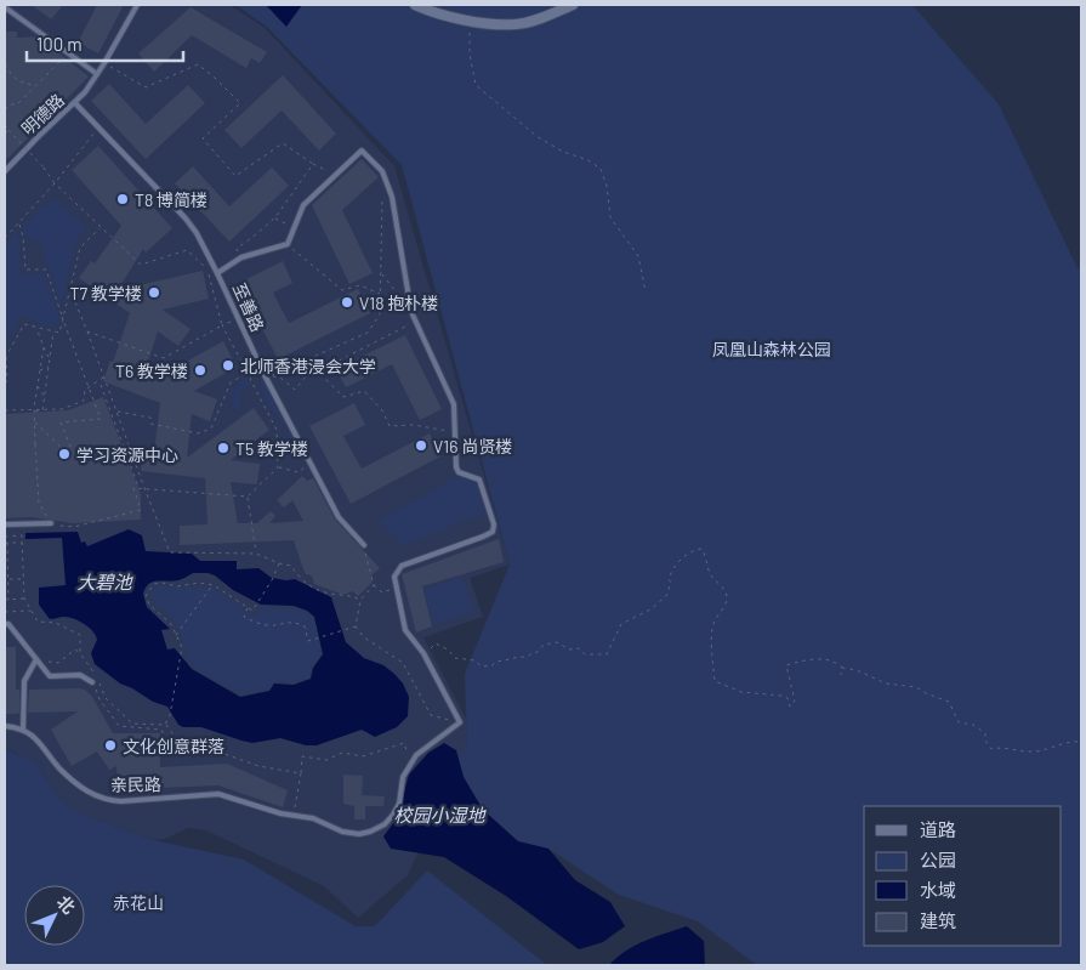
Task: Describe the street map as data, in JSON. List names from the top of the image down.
{
  "streets": {
    "lane": ["明德路", "至善路", "亲民路"]
  },
  "crossings": [
    ["明德路", "至善路"]
  ],
  "water": ["大碧池", "校园小湿地"],
  "parks": ["凤凰山森林公园", "赤花山"],
  "places": [
    "T8 博简楼",
    "T7 教学楼",
    "V18 抱朴楼",
    "北师香港浸会大学",
    "T6 教学楼",
    "V16 尚贤楼",
    "T5 教学楼",
    "学习资源中心",
    "文化创意群落"
  ],
  "legend": [
    "道路",
    "公园",
    "水域",
    "建筑"
  ],
  "scale_bar": "100 m",
  "north": "top right"
}
